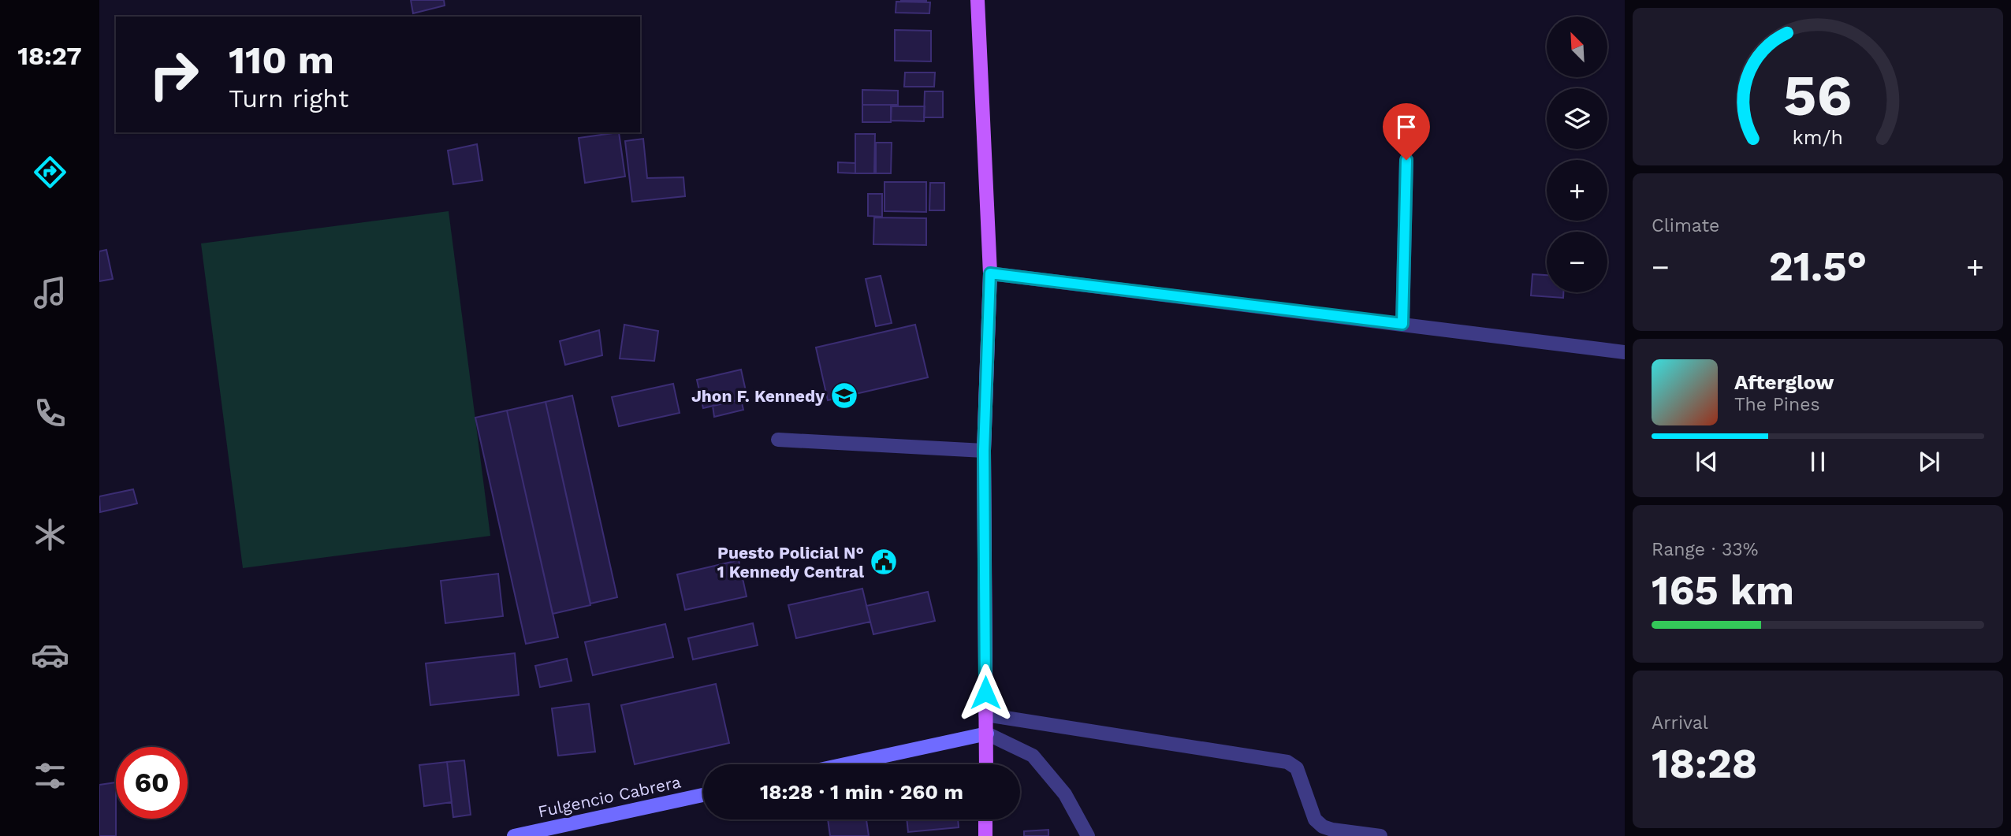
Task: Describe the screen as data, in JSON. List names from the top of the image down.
{
  "streets": {
    "main road": ["Fulgencio Cabrera"]
  },
  "places": {
    "school or university": ["Jhon F. Kennedy"],
    "public building": ["Puesto Policial N° 1 Kennedy Central"]
  },
  "north": "top left",
  "page": {
    "tabs": "18:27",
    "map_buttons": ["+", "−"],
    "turn": ["110 m", "Turn right"],
    "tile": [
      "Climate",
      ["Range · 33%", "165 km"],
      ["Arrival", "18:28"]
    ],
    "heat": ["−", "21.5°", "+"],
    "song": ["Afterglow", "The Pines"],
    "limit": "60",
    "trip": "18:28 · 1 min · 260 m",
    "gauge": ["56", "km/h"]
  }
}
